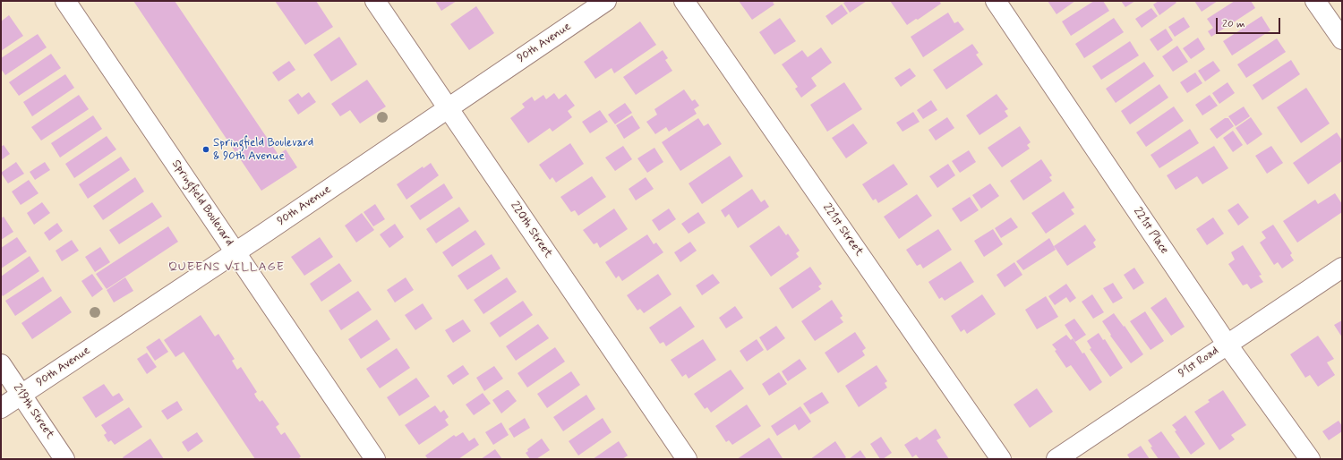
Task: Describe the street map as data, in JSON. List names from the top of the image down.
{
  "streets": {
    "street": [
      "90th Avenue",
      "Springfield Boulevard",
      "220th Street",
      "221st Street",
      "221st Place",
      "91st Road",
      "219th Street"
    ]
  },
  "crossings": [
    ["90th Avenue", "Springfield Boulevard"],
    ["90th Avenue", "220th Street"],
    ["90th Avenue", "219th Street"],
    ["221st Place", "91st Road"]
  ],
  "districts": ["QUEENS VILLAGE"],
  "places": ["Springfield Boulevard & 90th Avenue"],
  "scale_bar": "20 m"
}
